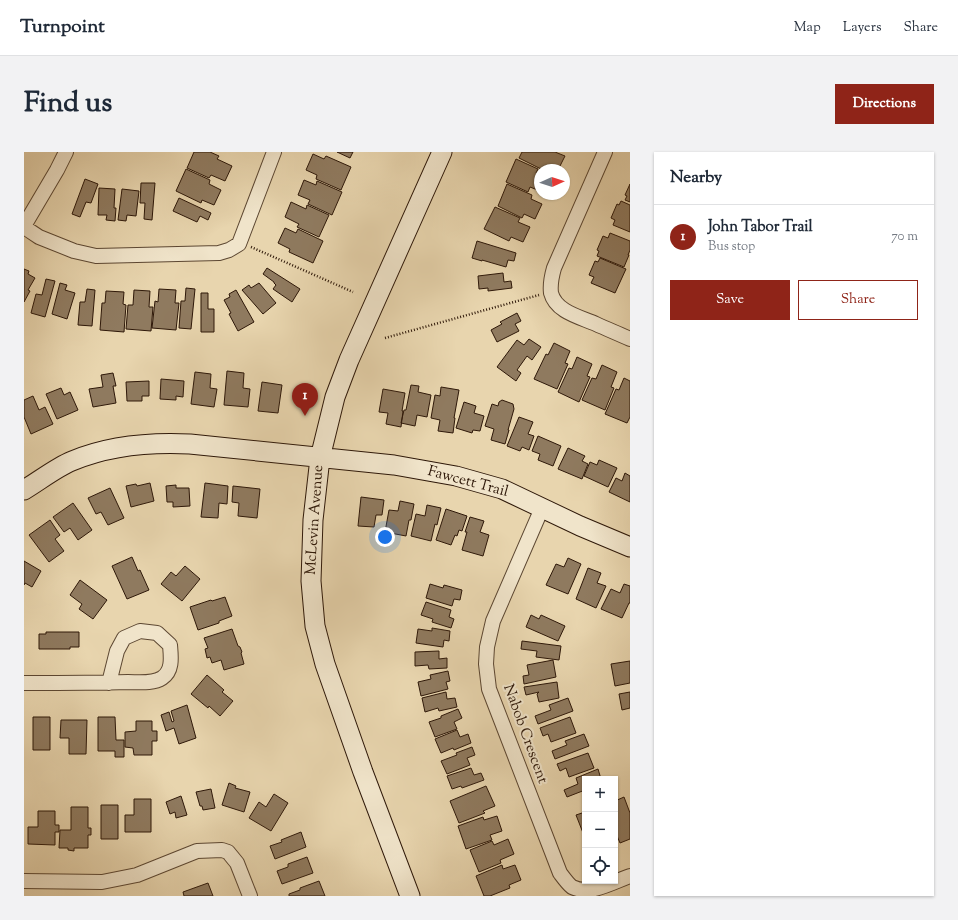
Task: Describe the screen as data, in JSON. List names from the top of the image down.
{
  "streets": {
    "street": ["Fawcett Trail", "McLevin Avenue", "Nabob Crescent"]
  },
  "crossings": [
    ["Fawcett Trail", "McLevin Avenue"],
    ["Fawcett Trail", "Nabob Crescent"]
  ],
  "north": "right",
  "page": {
    "header": "Turnpoint",
    "nav": ["Map", "Layers", "Share"],
    "title": "Find us",
    "buttons": [
      "Directions",
      ["Save", "Share"]
    ],
    "heading": "Nearby",
    "list": [
      {
        "mark": "1",
        "name": "John Tabor Trail",
        "note": "Bus stop",
        "value": "70 m"
      }
    ],
    "pins": "1",
    "map_buttons": ["+", "−"]
  }
}
